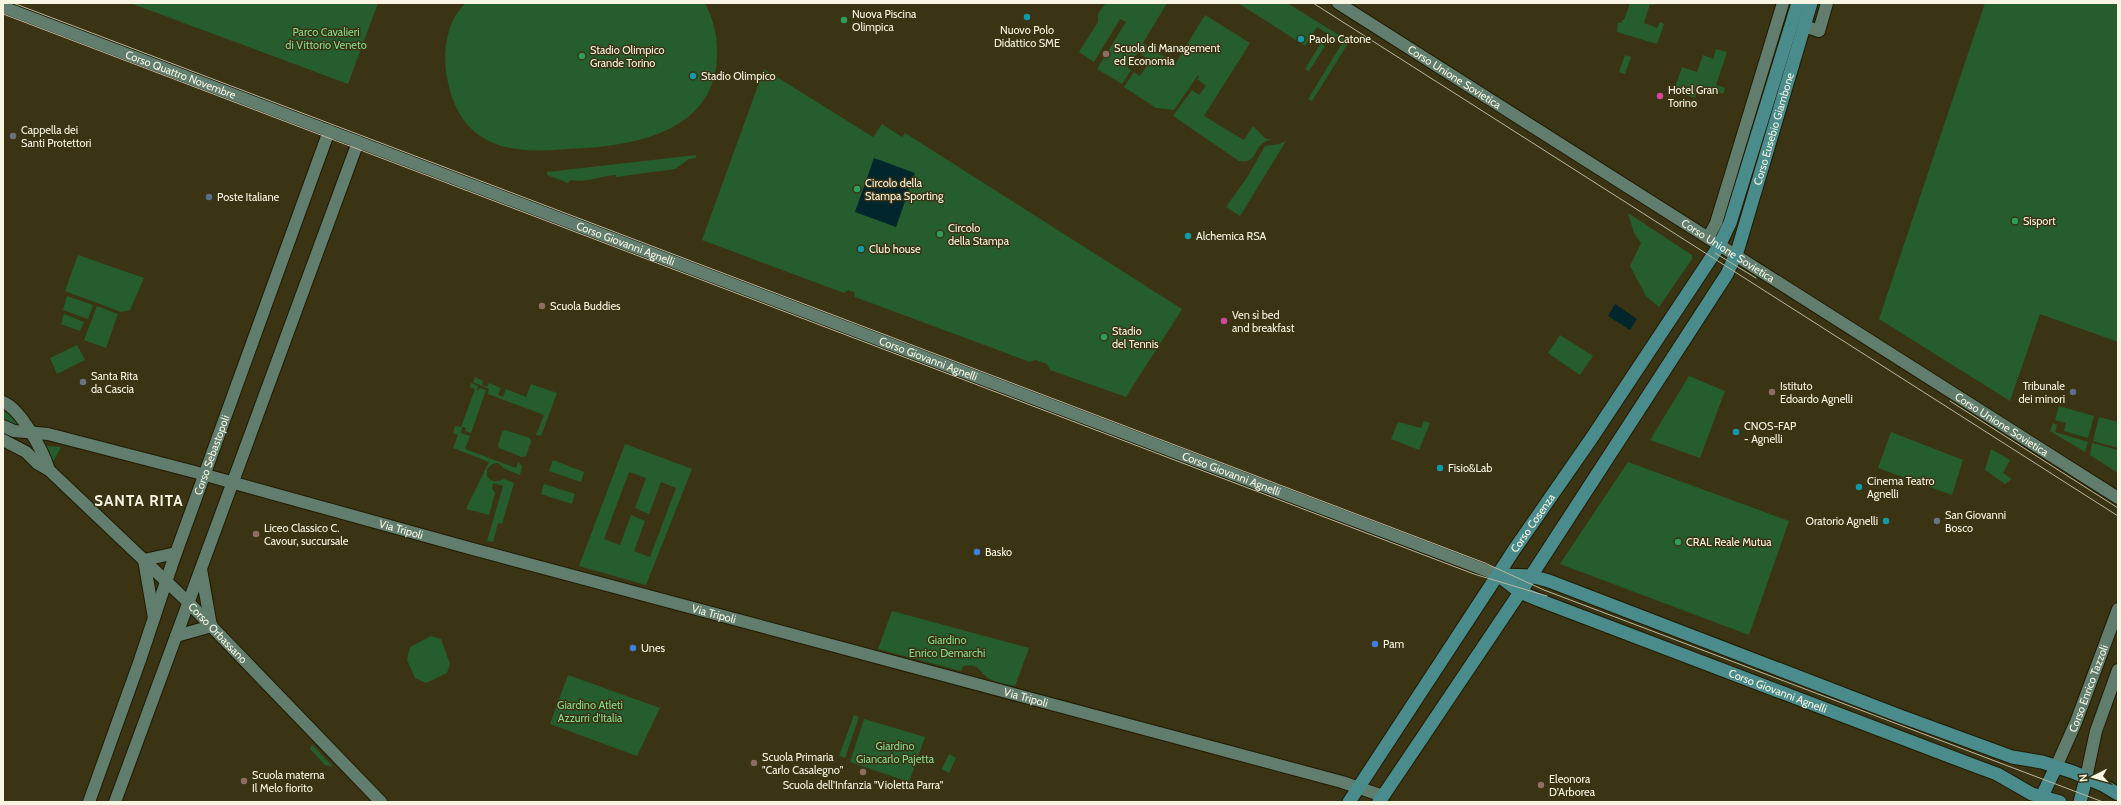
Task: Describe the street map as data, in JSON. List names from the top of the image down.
{
  "streets": {
    "main road": ["Corso Eusebio Giambone", "Corso Giovanni Agnelli", "Corso Cosenza"],
    "street": [
      "Corso Quattro Novembre",
      "Corso Unione Sovietica",
      "Corso Sebastopoli",
      "Via Tripoli",
      "Corso Orbassano",
      "Corso Enrico Tazzoli"
    ]
  },
  "crossings": [
    ["Corso Quattro Novembre", "Corso Giovanni Agnelli"],
    ["Corso Quattro Novembre", "Corso Sebastopoli"],
    ["Corso Unione Sovietica", "Corso Eusebio Giambone"],
    ["Corso Unione Sovietica", "Corso Cosenza"],
    ["Corso Eusebio Giambone", "Corso Giovanni Agnelli"],
    ["Corso Eusebio Giambone", "Corso Cosenza"],
    ["Corso Giovanni Agnelli", "Corso Cosenza"],
    ["Corso Giovanni Agnelli", "Corso Enrico Tazzoli"],
    ["Corso Sebastopoli", "Via Tripoli"],
    ["Corso Sebastopoli", "Corso Orbassano"],
    ["Corso Cosenza", "Via Tripoli"]
  ],
  "districts": ["SANTA RITA"],
  "parks": [
    "Parco Cavalieri di Vittorio Veneto",
    "Giardino Enrico Demarchi",
    "Giardino Atleti Azzurri d'Italia",
    "Giardino Giancarlo Pajetta"
  ],
  "places": [
    "Nuovo Polo Didattico SME",
    "Nuova Piscina Olimpica",
    "Paolo Catone",
    "Scuola di Management ed Economia",
    "Stadio Olimpico Grande Torino",
    "Stadio Olimpico",
    "Hotel Gran Torino",
    "Cappella dei Santi Protettori",
    "Circolo della Stampa Sporting",
    "Poste Italiane",
    "Sisport",
    "Circolo della Stampa",
    "Alchemica RSA",
    "Club house",
    "Scuola Buddies",
    "Ven sì bed and breakfast",
    "Stadio del Tennis",
    "Santa Rita da Cascia",
    "Istituto Edoardo Agnelli",
    "Tribunale dei minori",
    "CNOS-FAP - Agnelli",
    "Fisio&Lab",
    "Cinema Teatro Agnelli",
    "Oratorio Agnelli",
    "San Giovanni Bosco",
    "Liceo Classico C. Cavour, succursale",
    "CRAL Reale Mutua",
    "Basko",
    "Pam",
    "Unes",
    "Scuola Primaria \"Carlo Casalegno\"",
    "Scuola dell'Infanzia \"Violetta Parra\"",
    "Scuola materna Il Melo fiorito",
    "Eleonora D’Arborea"
  ],
  "north": "left"
}
